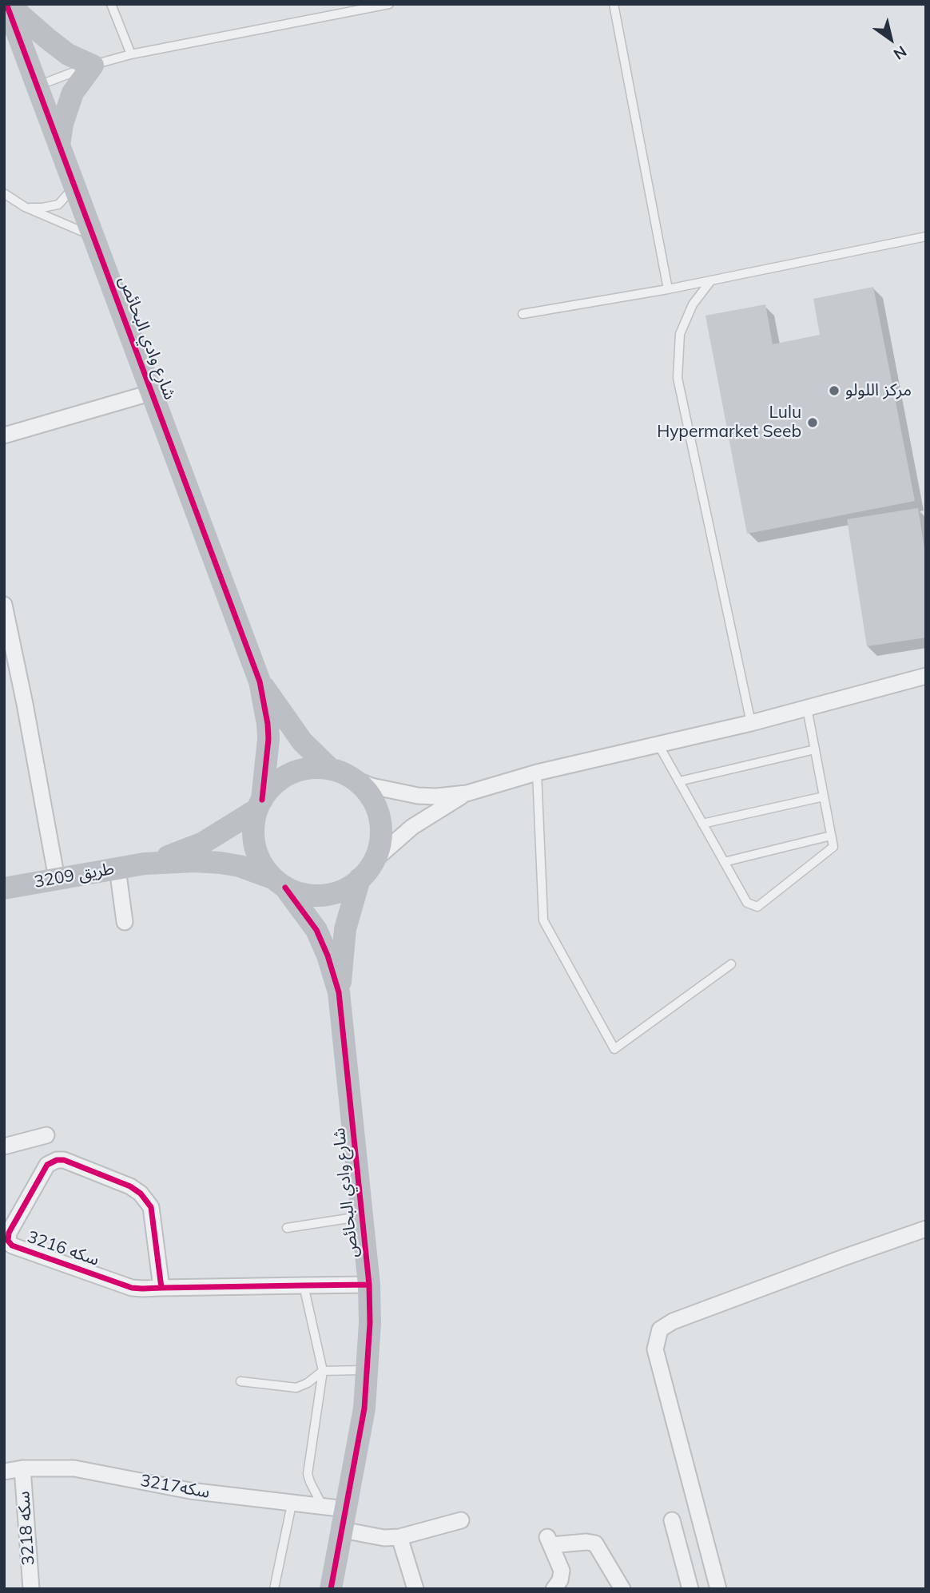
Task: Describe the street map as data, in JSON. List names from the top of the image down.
{
  "streets": {
    "street": [
      "شارع وادي البحائص",
      "طريق 3209",
      "سكه 3216",
      "سكه3217",
      "سكه 3218"
    ]
  },
  "crossings": [
    ["شارع وادي البحائص", "سكه 3216"],
    ["شارع وادي البحائص", "سكه3217"],
    ["سكه3217", "سكه 3218"]
  ],
  "places": ["مركز اللولو", "Lulu Hypermarket Seeb"],
  "north": "bottom right"
}
